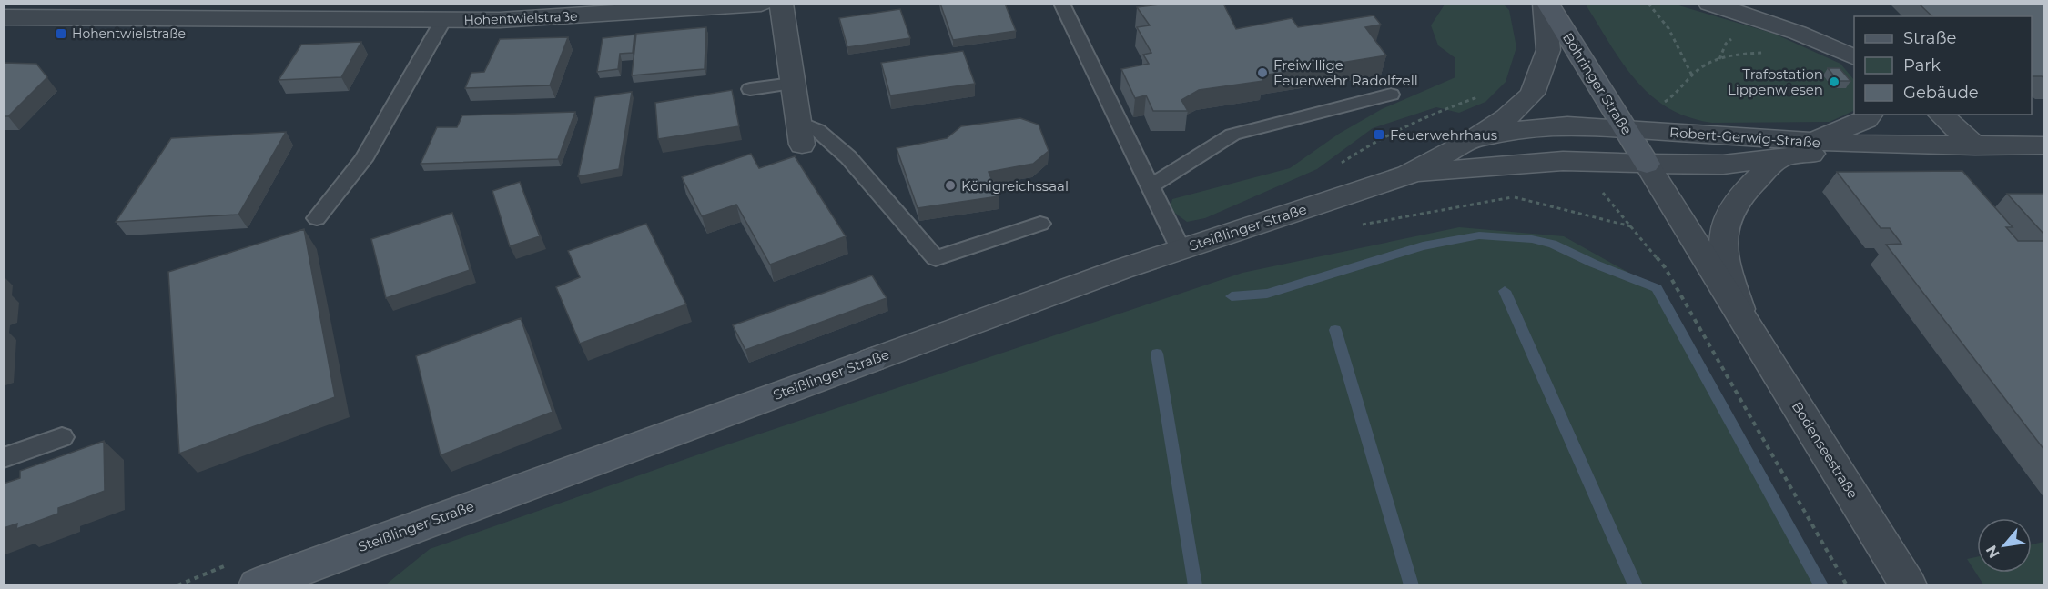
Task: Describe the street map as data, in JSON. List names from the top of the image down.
{
  "streets": {
    "main road": ["Böhringer Straße", "Steißlinger Straße"],
    "street": ["Hohentwielstraße", "Robert-Gerwig-Straße", "Bodenseestraße"]
  },
  "crossings": [
    ["Böhringer Straße", "Robert-Gerwig-Straße"],
    ["Böhringer Straße", "Bodenseestraße"],
    ["Robert-Gerwig-Straße", "Steißlinger Straße"],
    ["Robert-Gerwig-Straße", "Bodenseestraße"]
  ],
  "places": {
    "transit": ["Hohentwielstraße", "Feuerwehrhaus"],
    "other": ["Freiwillige Feuerwehr Radolfzell", "Trafostation Lippenwiesen", "Königreichssaal"]
  },
  "legend": ["Straße", "Park", "Gebäude"],
  "north": "bottom left"
}
